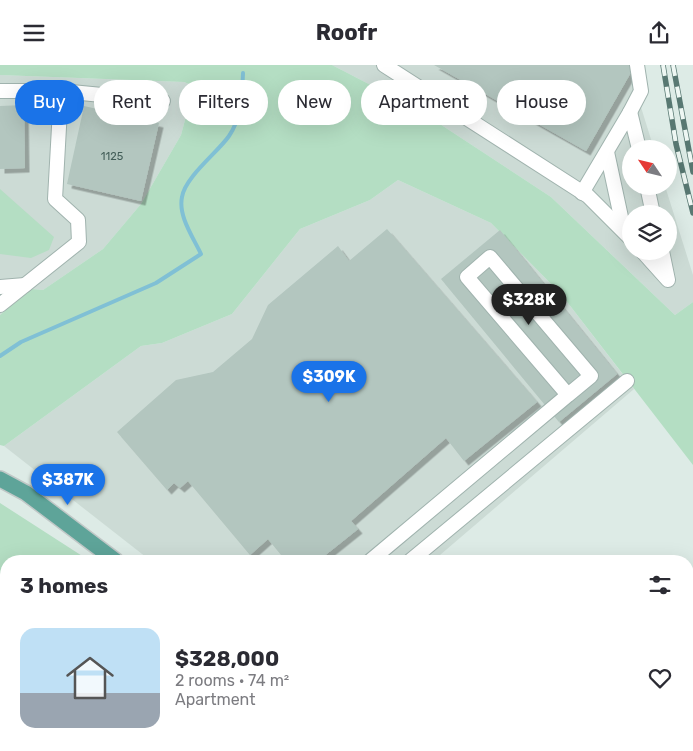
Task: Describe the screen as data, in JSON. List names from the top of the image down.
{
  "house_numbers": ["1125"],
  "north": "top left",
  "page": {
    "header": "Roofr",
    "chip": [
      "Buy",
      "Rent",
      "Filters",
      "New",
      "Apartment",
      "House"
    ],
    "price": ["$328K", "$309K", "$387K"],
    "heading": "3 homes",
    "list": [
      {
        "name": "$328,000",
        "note": "2 rooms · 74 m² · Apartment"
      }
    ]
  }
}
